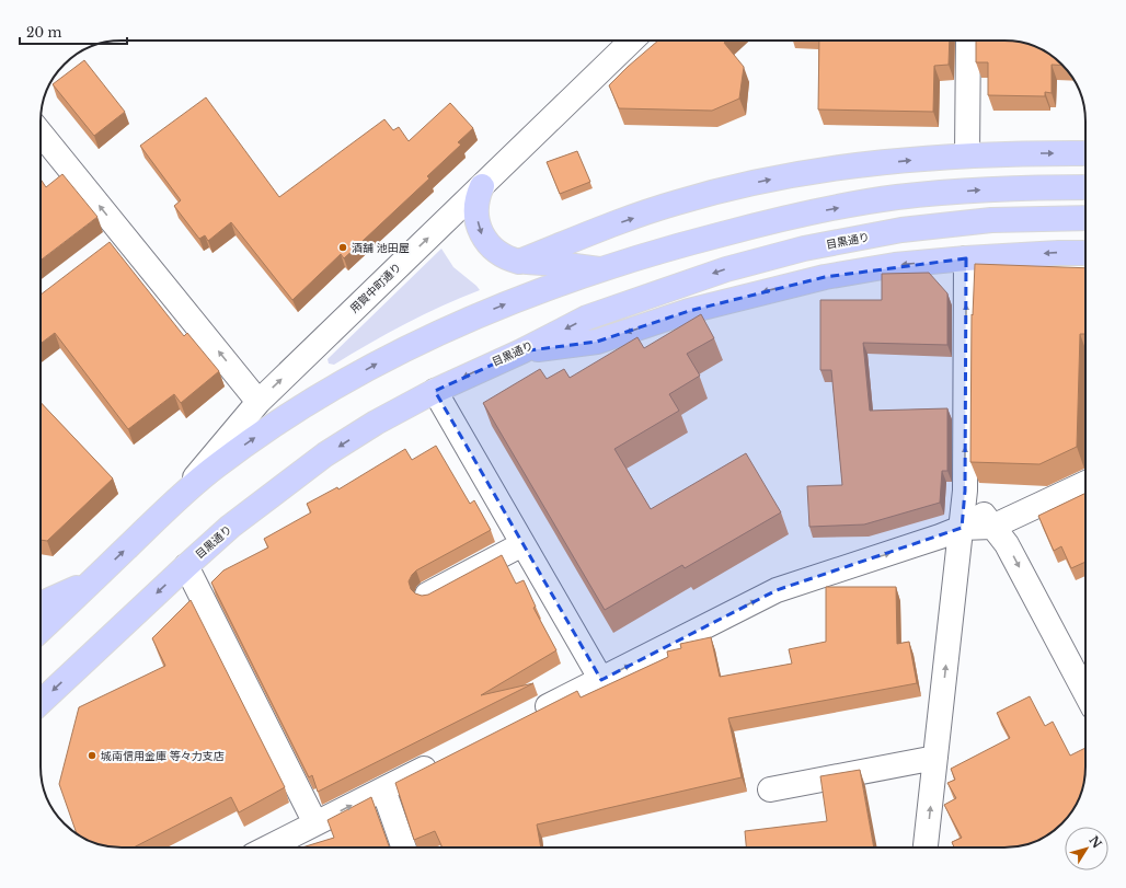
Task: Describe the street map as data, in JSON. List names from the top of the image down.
{
  "streets": {
    "main road": ["目黒通り"],
    "street": ["用賀中町通り"]
  },
  "one_way": ["用賀中町通り"],
  "places": ["酒舗 池田屋", "城南信用金庫 等々力支店"],
  "scale_bar": "20 m",
  "north": "top right"
}
